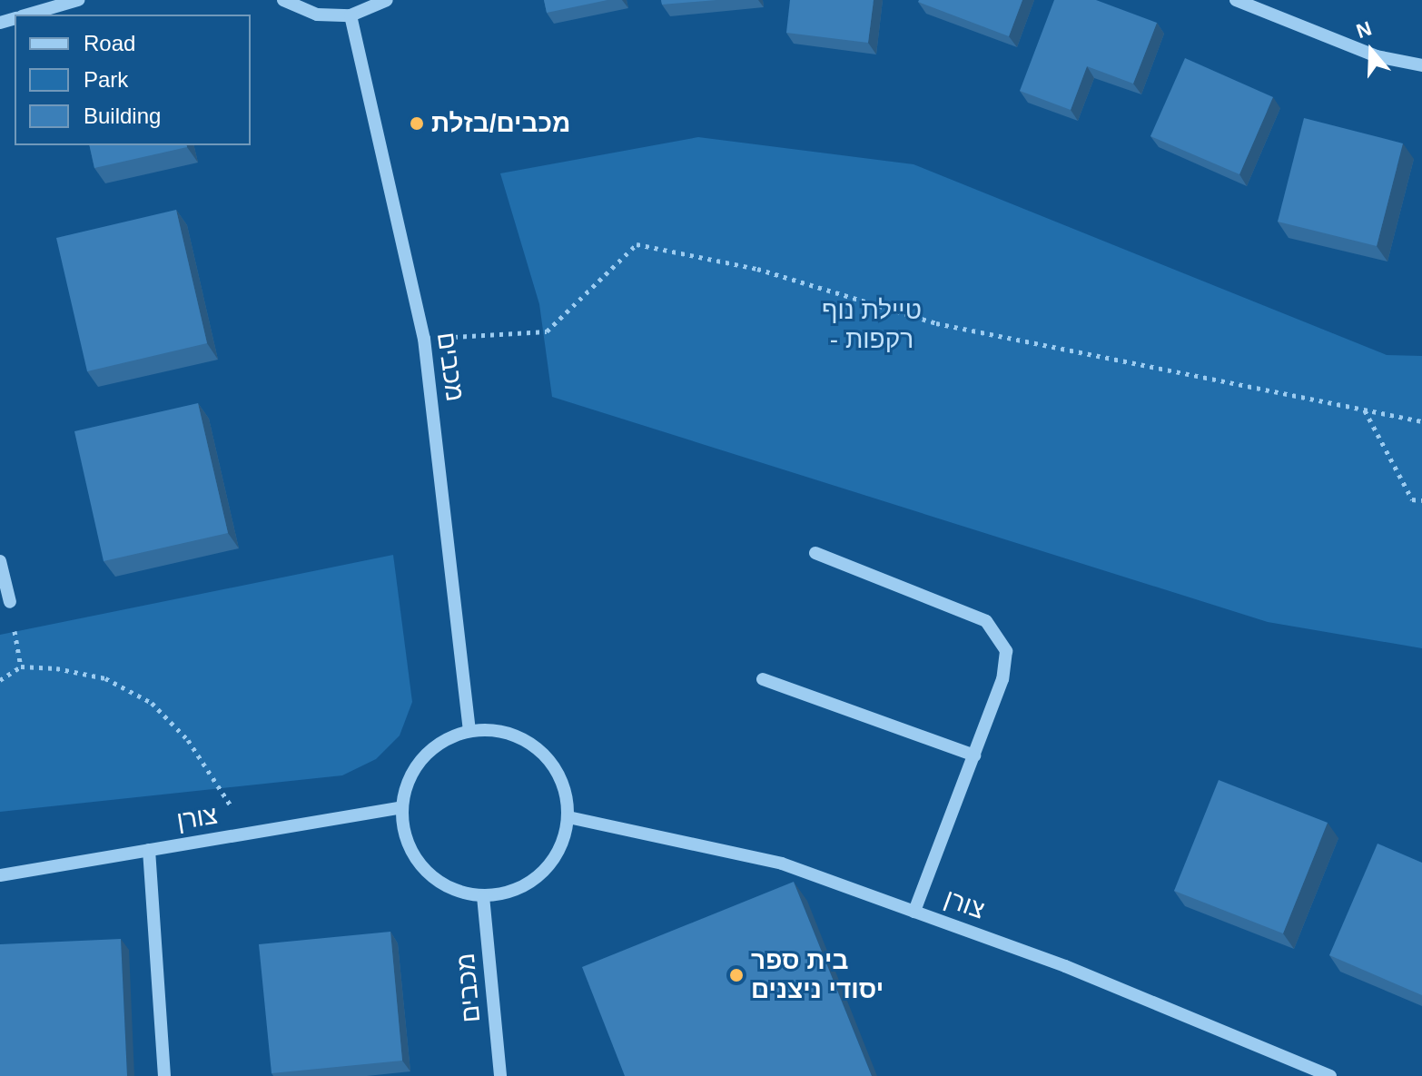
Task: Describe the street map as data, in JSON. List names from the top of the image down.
{
  "streets": {
    "street": ["מכבים", "צורן"]
  },
  "crossings": [
    ["מכבים", "צורן"]
  ],
  "parks": ["טיילת נוף - רקפות"],
  "places": ["מכבים/בזלת", "בית ספר יסודי ניצנים"],
  "legend": ["Road", "Park", "Building"],
  "north": "top"
}
